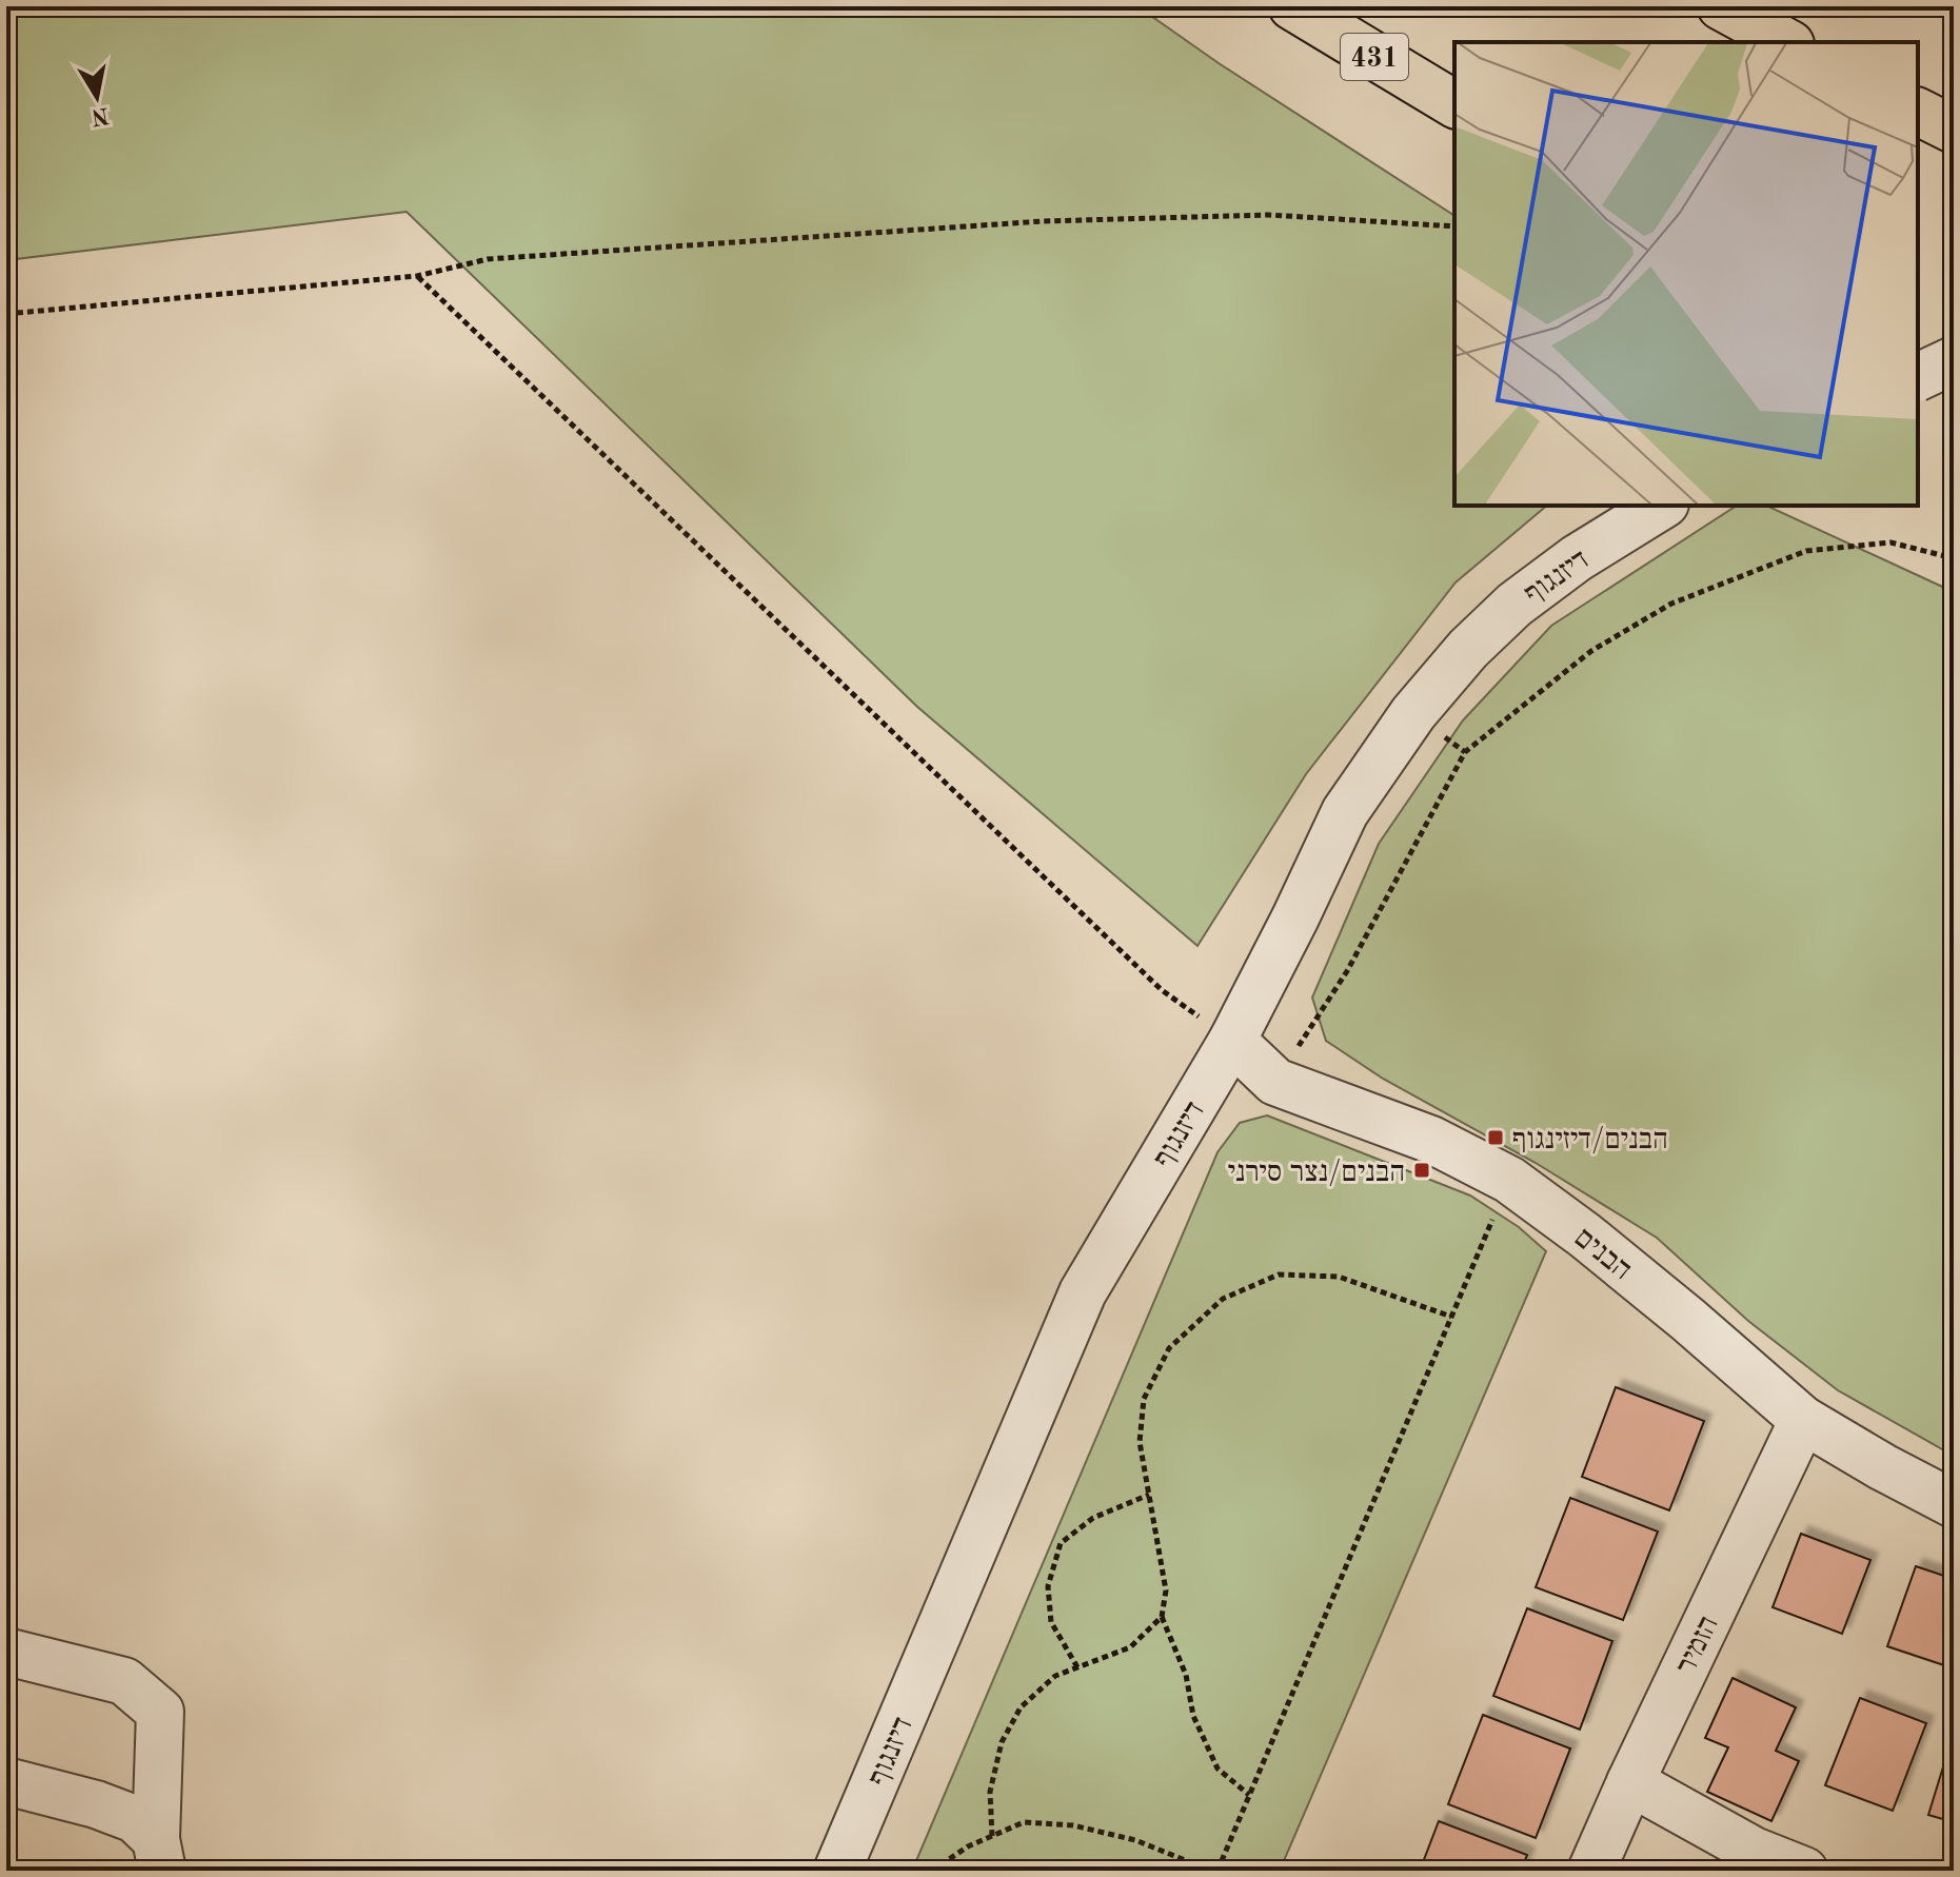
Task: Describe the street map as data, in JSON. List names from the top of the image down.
{
  "streets": {
    "highway": ["431"],
    "street": ["דיזנגוף", "הבנים", "הזמיר"]
  },
  "crossings": [
    ["דיזנגוף", "הבנים"],
    ["הבנים", "הזמיר"]
  ],
  "places": {
    "transit": ["הבנים/דיזינגוף", "הבנים/נצר סירני"]
  },
  "north": "bottom"
}
